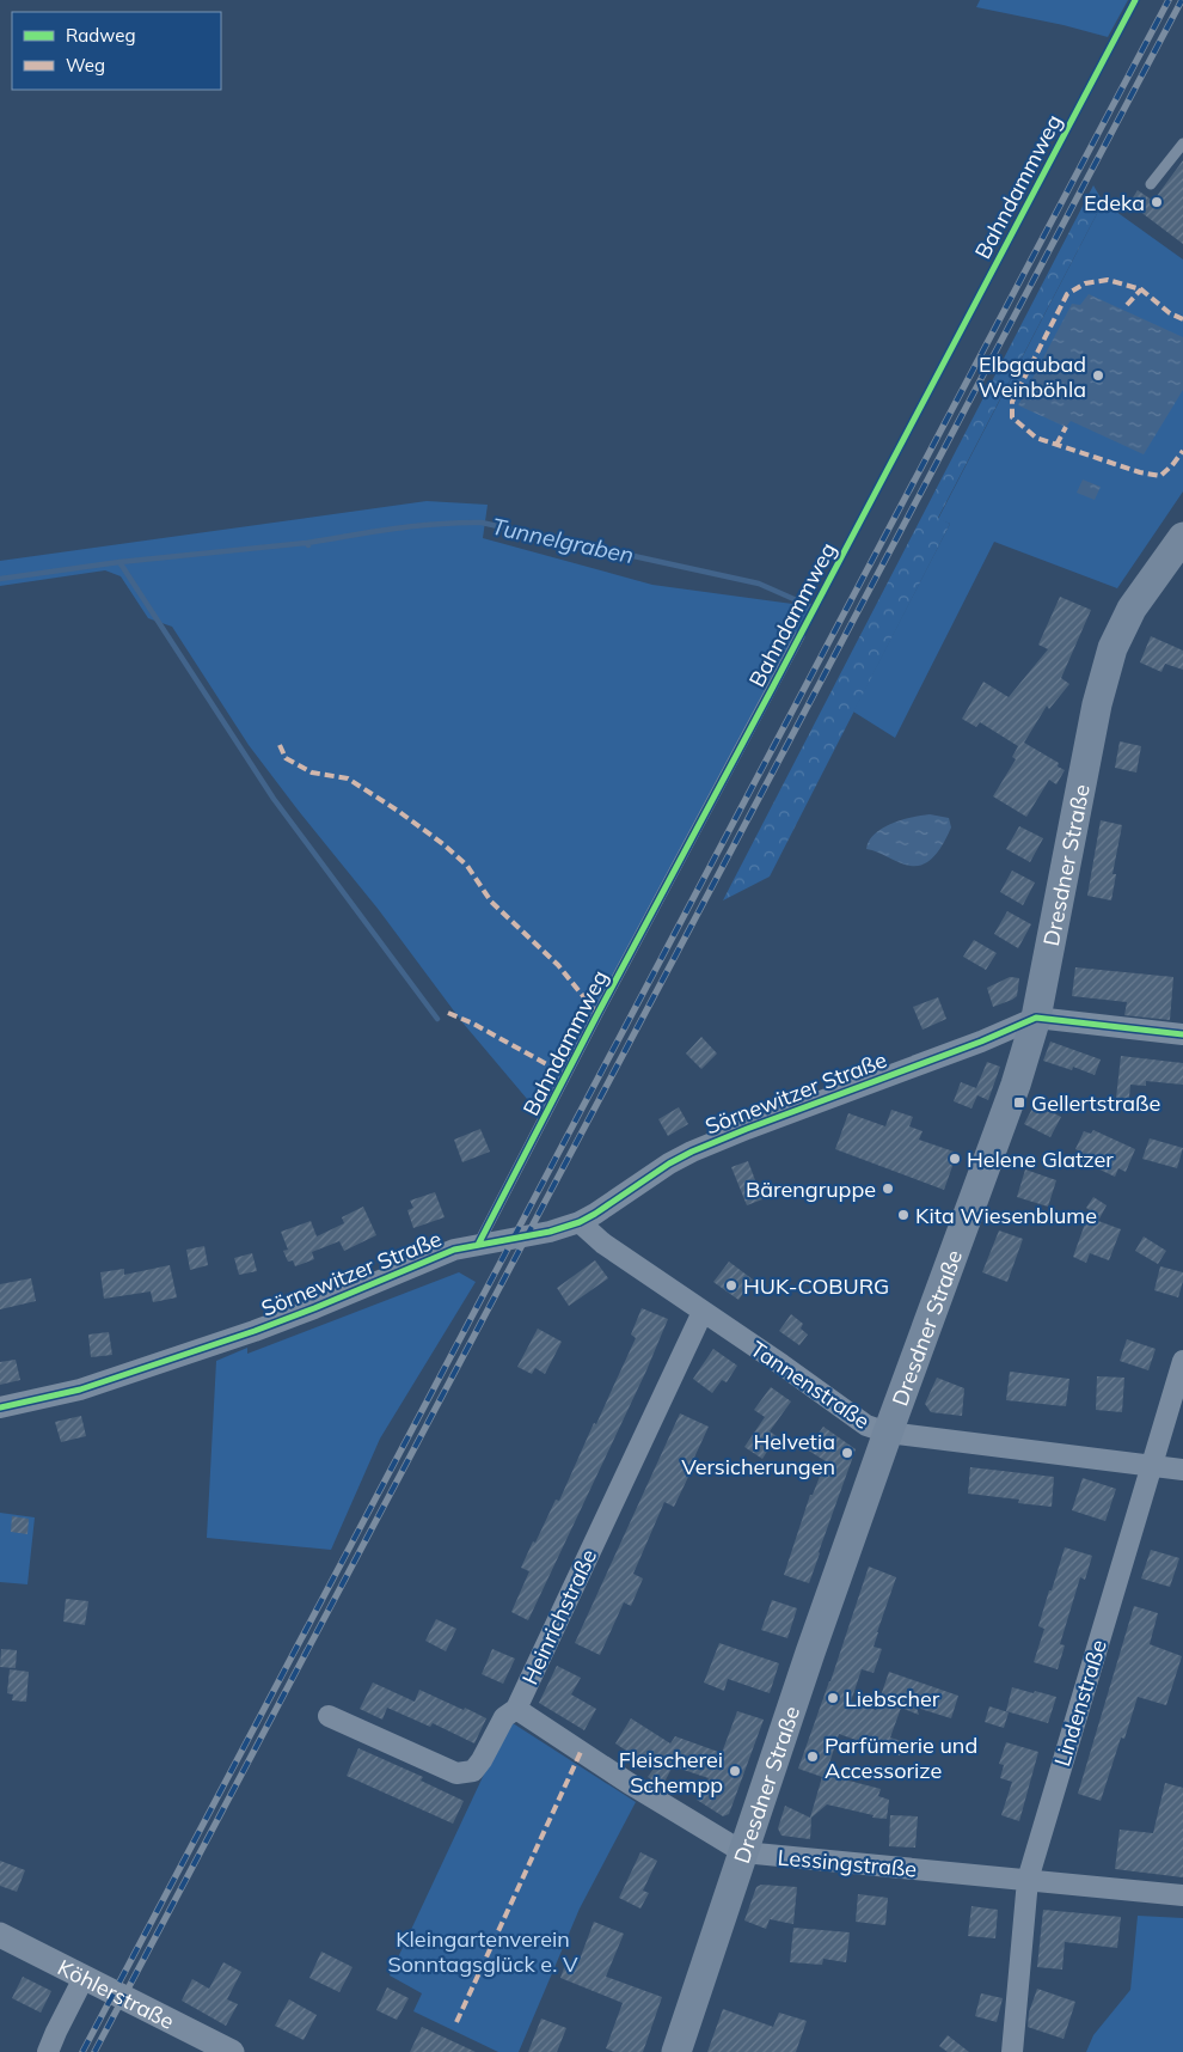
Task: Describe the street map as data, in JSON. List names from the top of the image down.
{
  "streets": {
    "main road": ["Dresdner Straße"],
    "street": [
      "Sörnewitzer Straße",
      "Tannenstraße",
      "Heinrichstraße",
      "Lindenstraße",
      "Lessingstraße",
      "Köhlerstraße"
    ],
    "lane": ["Bahndammweg"]
  },
  "crossings": [
    ["Bahndammweg", "Sörnewitzer Straße"],
    ["Dresdner Straße", "Sörnewitzer Straße"],
    ["Dresdner Straße", "Tannenstraße"],
    ["Dresdner Straße", "Lessingstraße"],
    ["Sörnewitzer Straße", "Tannenstraße"],
    ["Tannenstraße", "Heinrichstraße"],
    ["Tannenstraße", "Lindenstraße"],
    ["Heinrichstraße", "Lessingstraße"],
    ["Lindenstraße", "Lessingstraße"]
  ],
  "water": ["Tunnelgraben"],
  "parks": ["Kleingartenverein Sonntagsglück e. V"],
  "places": {
    "other": [
      "Edeka",
      "Elbgaubad Weinböhla",
      "Helene Glatzer",
      "Bärengruppe",
      "Kita Wiesenblume",
      "HUK-COBURG",
      "Helvetia Versicherungen",
      "Liebscher",
      "Parfümerie und Accessorize",
      "Fleischerei Schempp"
    ],
    "transit": ["Gellertstraße"]
  },
  "legend": ["Radweg", "Weg"]
}
